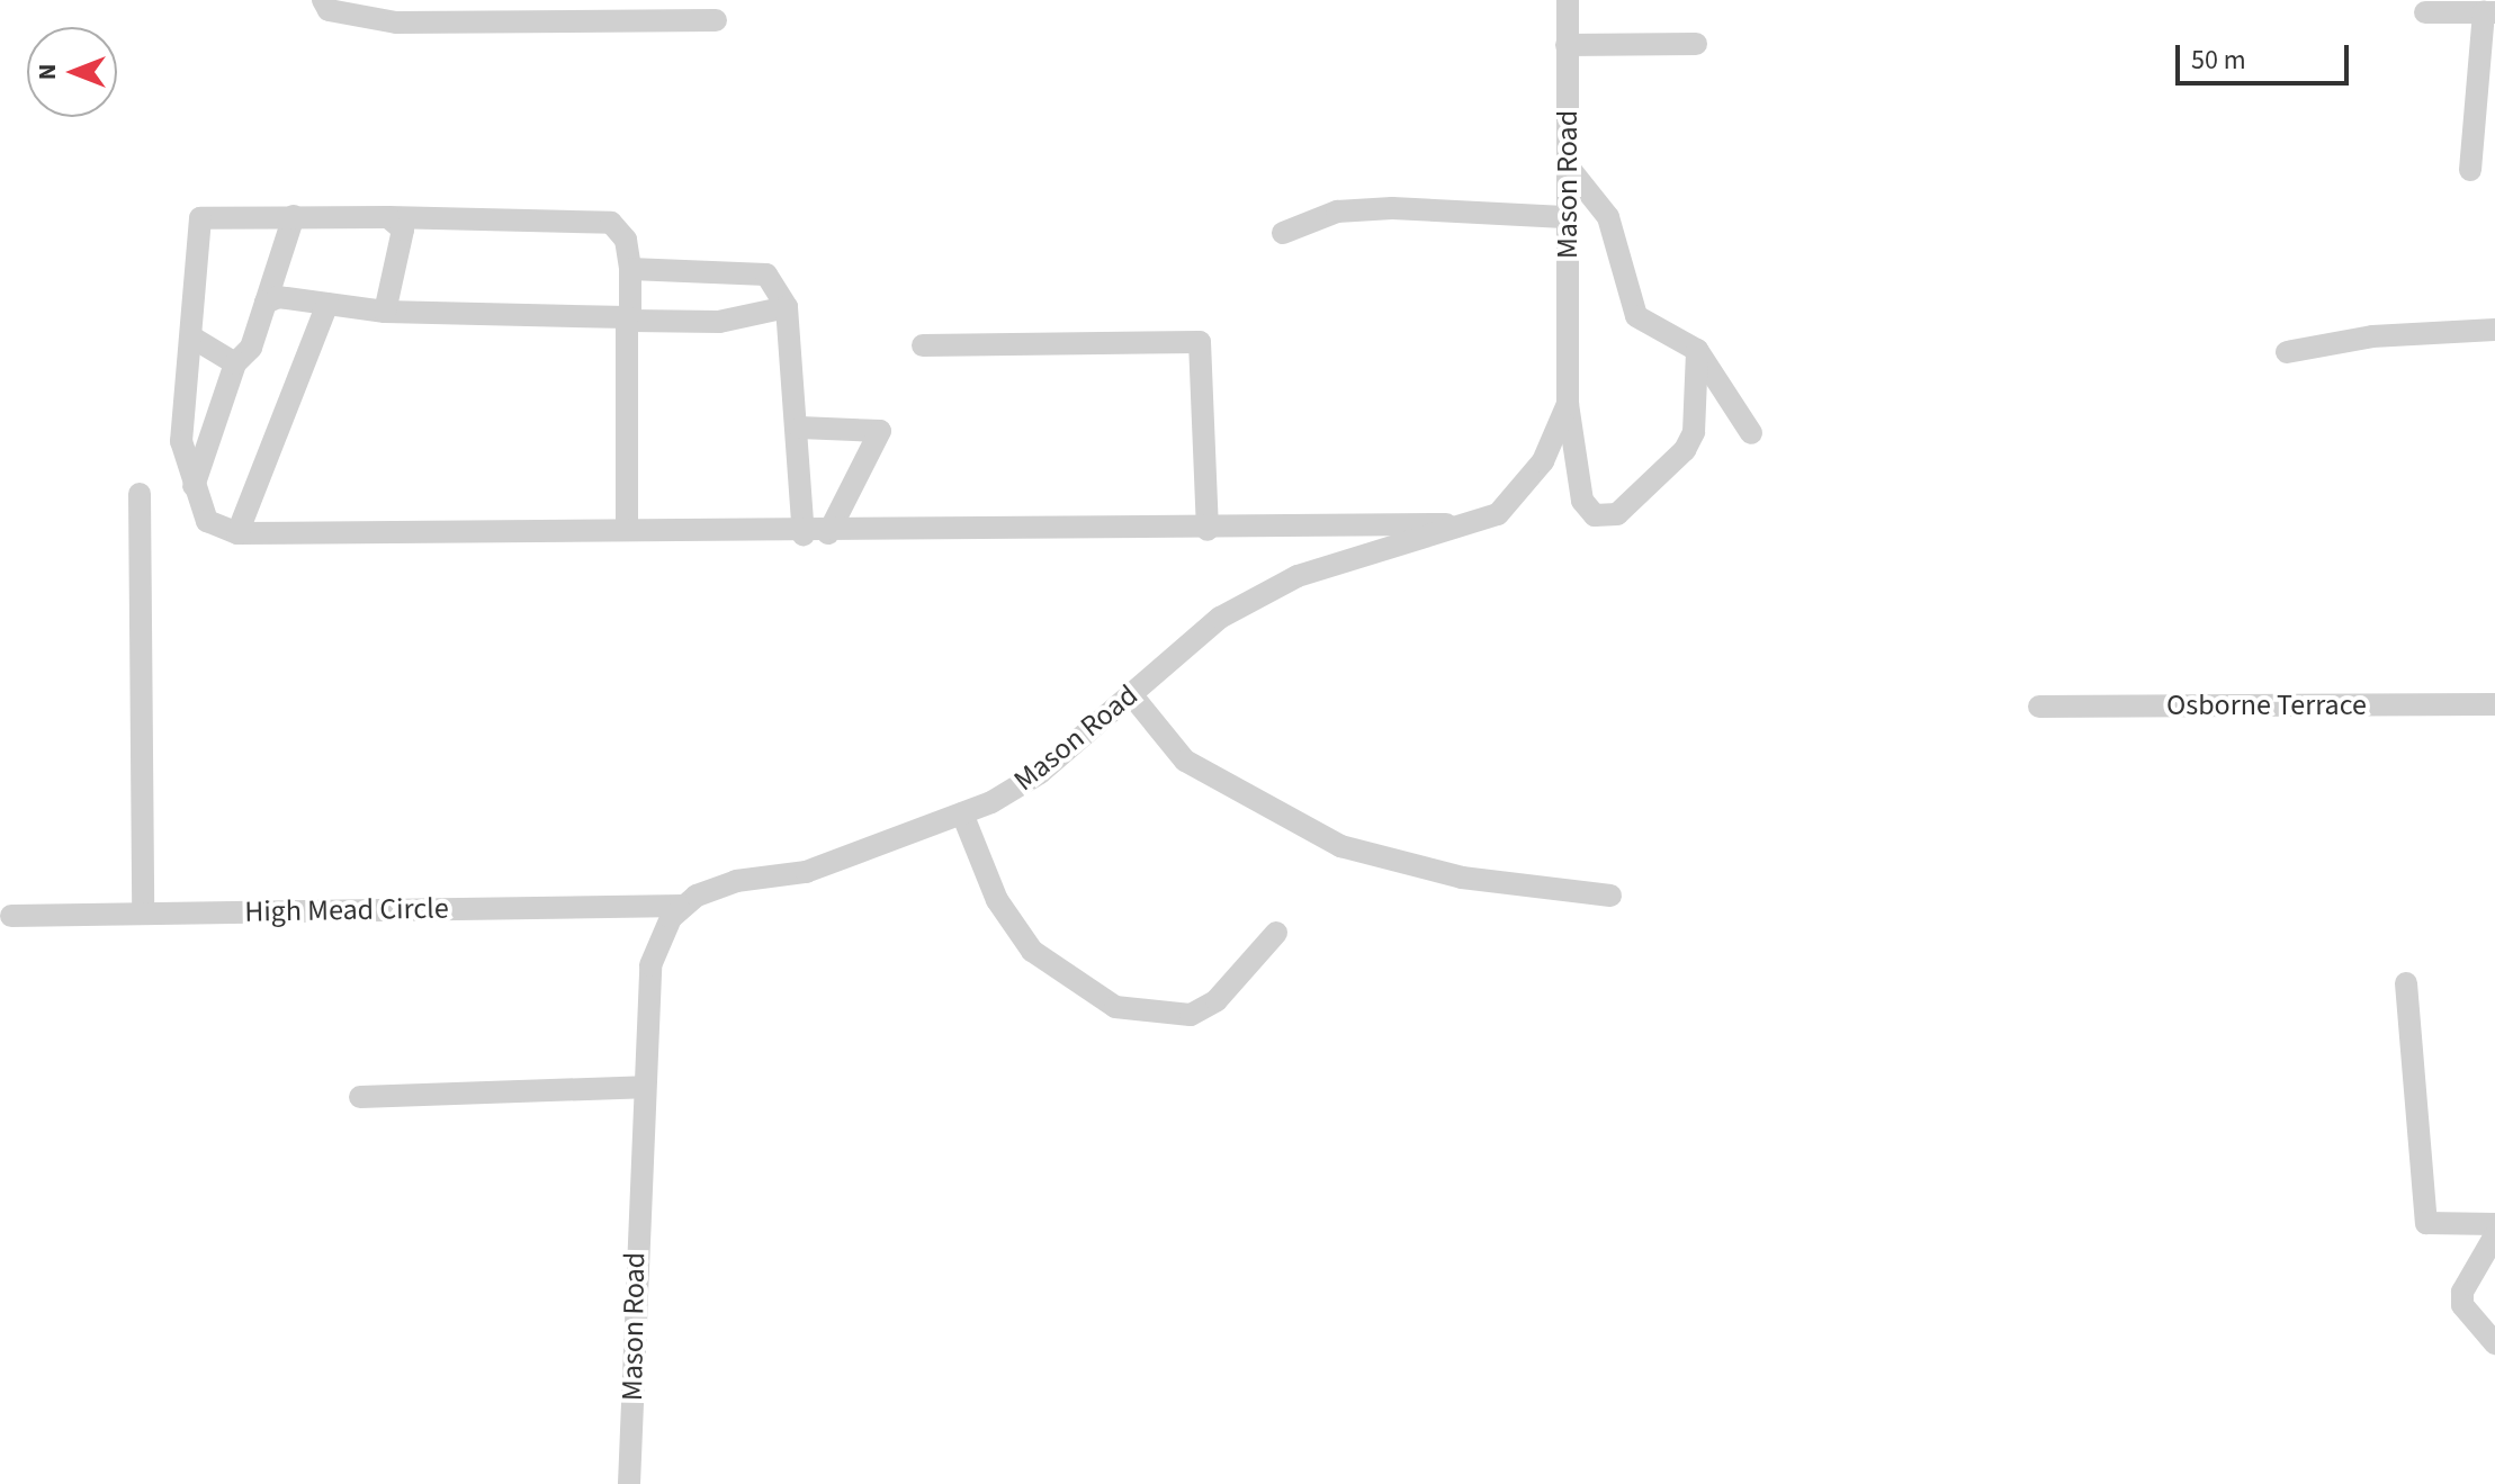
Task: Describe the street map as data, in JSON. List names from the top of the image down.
{
  "streets": {
    "street": ["Mason Road", "Osborne Terrace", "High Mead Circle"]
  },
  "crossings": [
    ["Mason Road", "High Mead Circle"]
  ],
  "scale_bar": "50 m",
  "north": "left"
}
